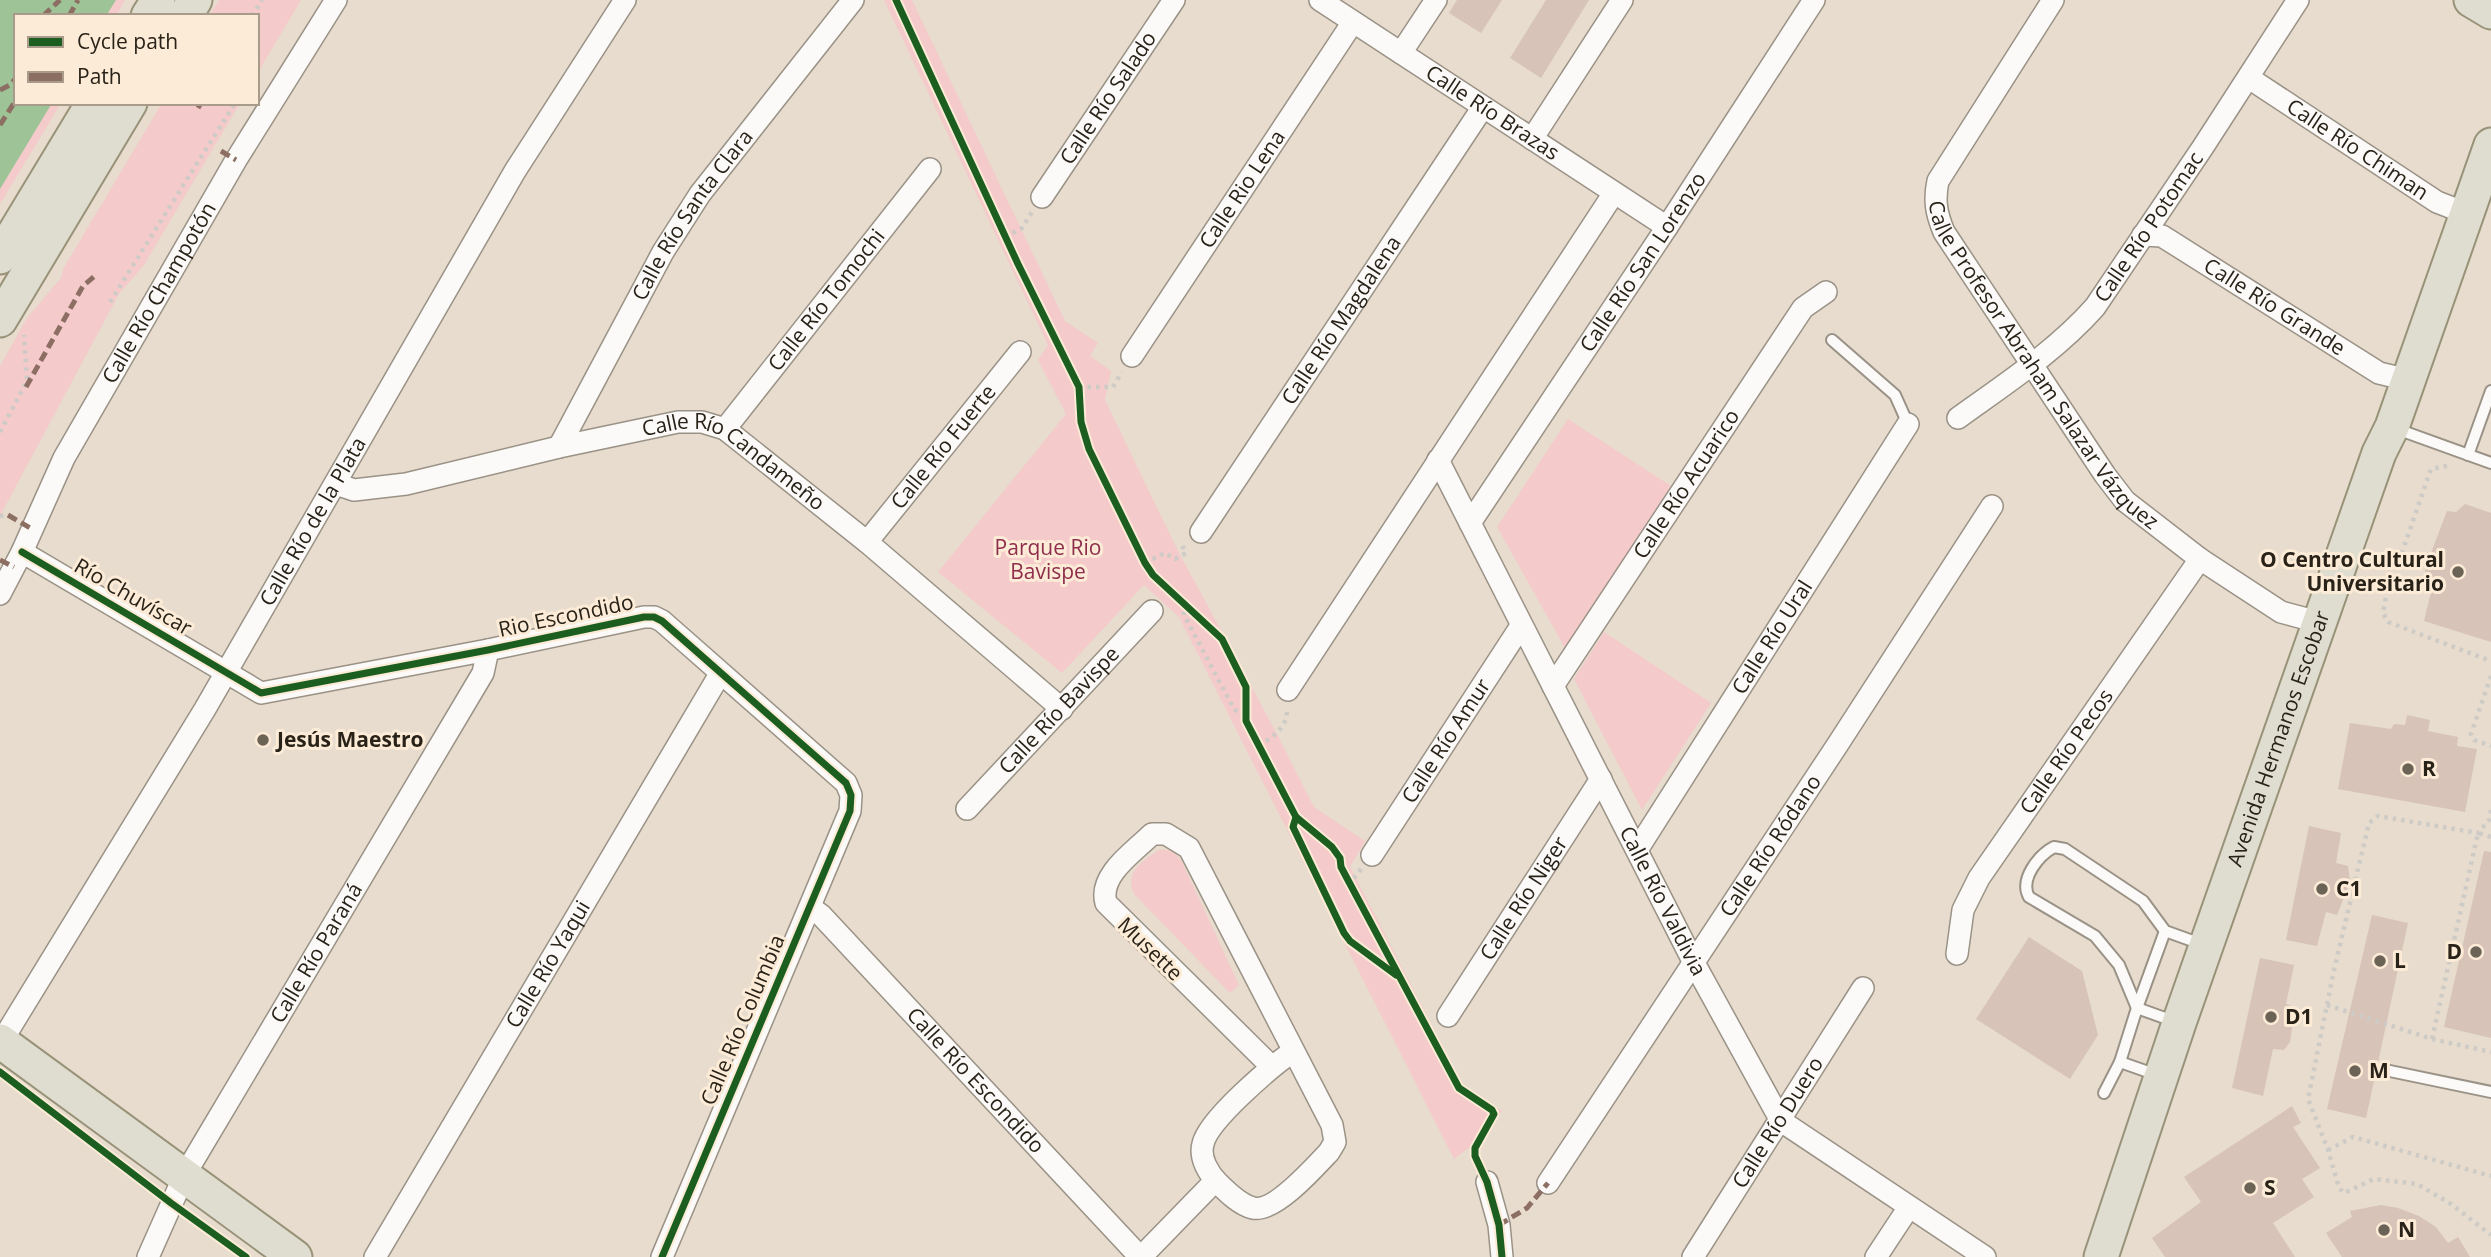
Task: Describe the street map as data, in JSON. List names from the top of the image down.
{
  "streets": {
    "main road": ["Avenida Hermanos Escobar"],
    "street": [
      "Calle Río Salado",
      "Calle Río Brazas",
      "Calle Río Chiman",
      "Calle Rio Lena",
      "Calle Río Santa Clara",
      "Calle Río Potomac",
      "Calle Río San Lorenzo",
      "Calle Río Champotón",
      "Calle Río Tomochi",
      "Calle Río Grande",
      "Calle Río Magdalena",
      "Calle Profesor Abraham Salazar Vázquez",
      "Calle Río Fuerte",
      "Calle Río Candameño",
      "Calle Río Acuarico",
      "Calle Río de la Plata",
      "Río Chuvíscar",
      "Rio Escondido",
      "Calle Río Ural",
      "Calle Río Bavispe",
      "Calle Río Amur",
      "Calle Río Pecos",
      "Calle Río Ródano",
      "Calle Río Niger",
      "Calle Río Valdivia",
      "Musette",
      "Calle Río Paraná",
      "Calle Río Yaqui",
      "Calle Río Columbia",
      "Calle Río Escondido",
      "Calle Río Duero"
    ]
  },
  "crossings": [
    ["Calle Río Brazas", "Calle Rio Lena"],
    ["Calle Río Brazas", "Calle Río San Lorenzo"],
    ["Calle Río Brazas", "Calle Río Magdalena"],
    ["Calle Río Chiman", "Calle Río Potomac"],
    ["Calle Río Chiman", "Avenida Hermanos Escobar"],
    ["Calle Río Santa Clara", "Calle Río Candameño"],
    ["Calle Río Potomac", "Calle Río Grande"],
    ["Calle Río Potomac", "Calle Profesor Abraham Salazar Vázquez"],
    ["Calle Río San Lorenzo", "Calle Río Valdivia"],
    ["Calle Río Champotón", "Río Chuvíscar"],
    ["Calle Río Tomochi", "Calle Río Candameño"],
    ["Calle Río Grande", "Avenida Hermanos Escobar"],
    ["Calle Profesor Abraham Salazar Vázquez", "Avenida Hermanos Escobar"],
    ["Calle Profesor Abraham Salazar Vázquez", "Calle Río Pecos"],
    ["Calle Río Fuerte", "Calle Río Candameño"],
    ["Calle Río Candameño", "Calle Río de la Plata"],
    ["Calle Río Candameño", "Calle Río Bavispe"],
    ["Calle Río Acuarico", "Calle Río Valdivia"],
    ["Calle Río de la Plata", "Río Chuvíscar"],
    ["Calle Río de la Plata", "Rio Escondido"],
    ["Río Chuvíscar", "Rio Escondido"],
    ["Rio Escondido", "Calle Río Paraná"],
    ["Rio Escondido", "Calle Río Yaqui"],
    ["Rio Escondido", "Calle Río Columbia"],
    ["Calle Río Ural", "Calle Río Valdivia"],
    ["Calle Río Amur", "Calle Río Valdivia"],
    ["Calle Río Ródano", "Calle Río Valdivia"],
    ["Calle Río Niger", "Calle Río Valdivia"],
    ["Calle Río Valdivia", "Calle Río Duero"],
    ["Calle Río Columbia", "Calle Río Escondido"]
  ],
  "parks": ["Parque Rio Bavispe"],
  "places": [
    "O Centro Cultural Universitario",
    "Jesús Maestro",
    "R",
    "C1",
    "D",
    "L",
    "D1",
    "M",
    "S",
    "N"
  ],
  "legend": ["Cycle path", "Path"]
}
